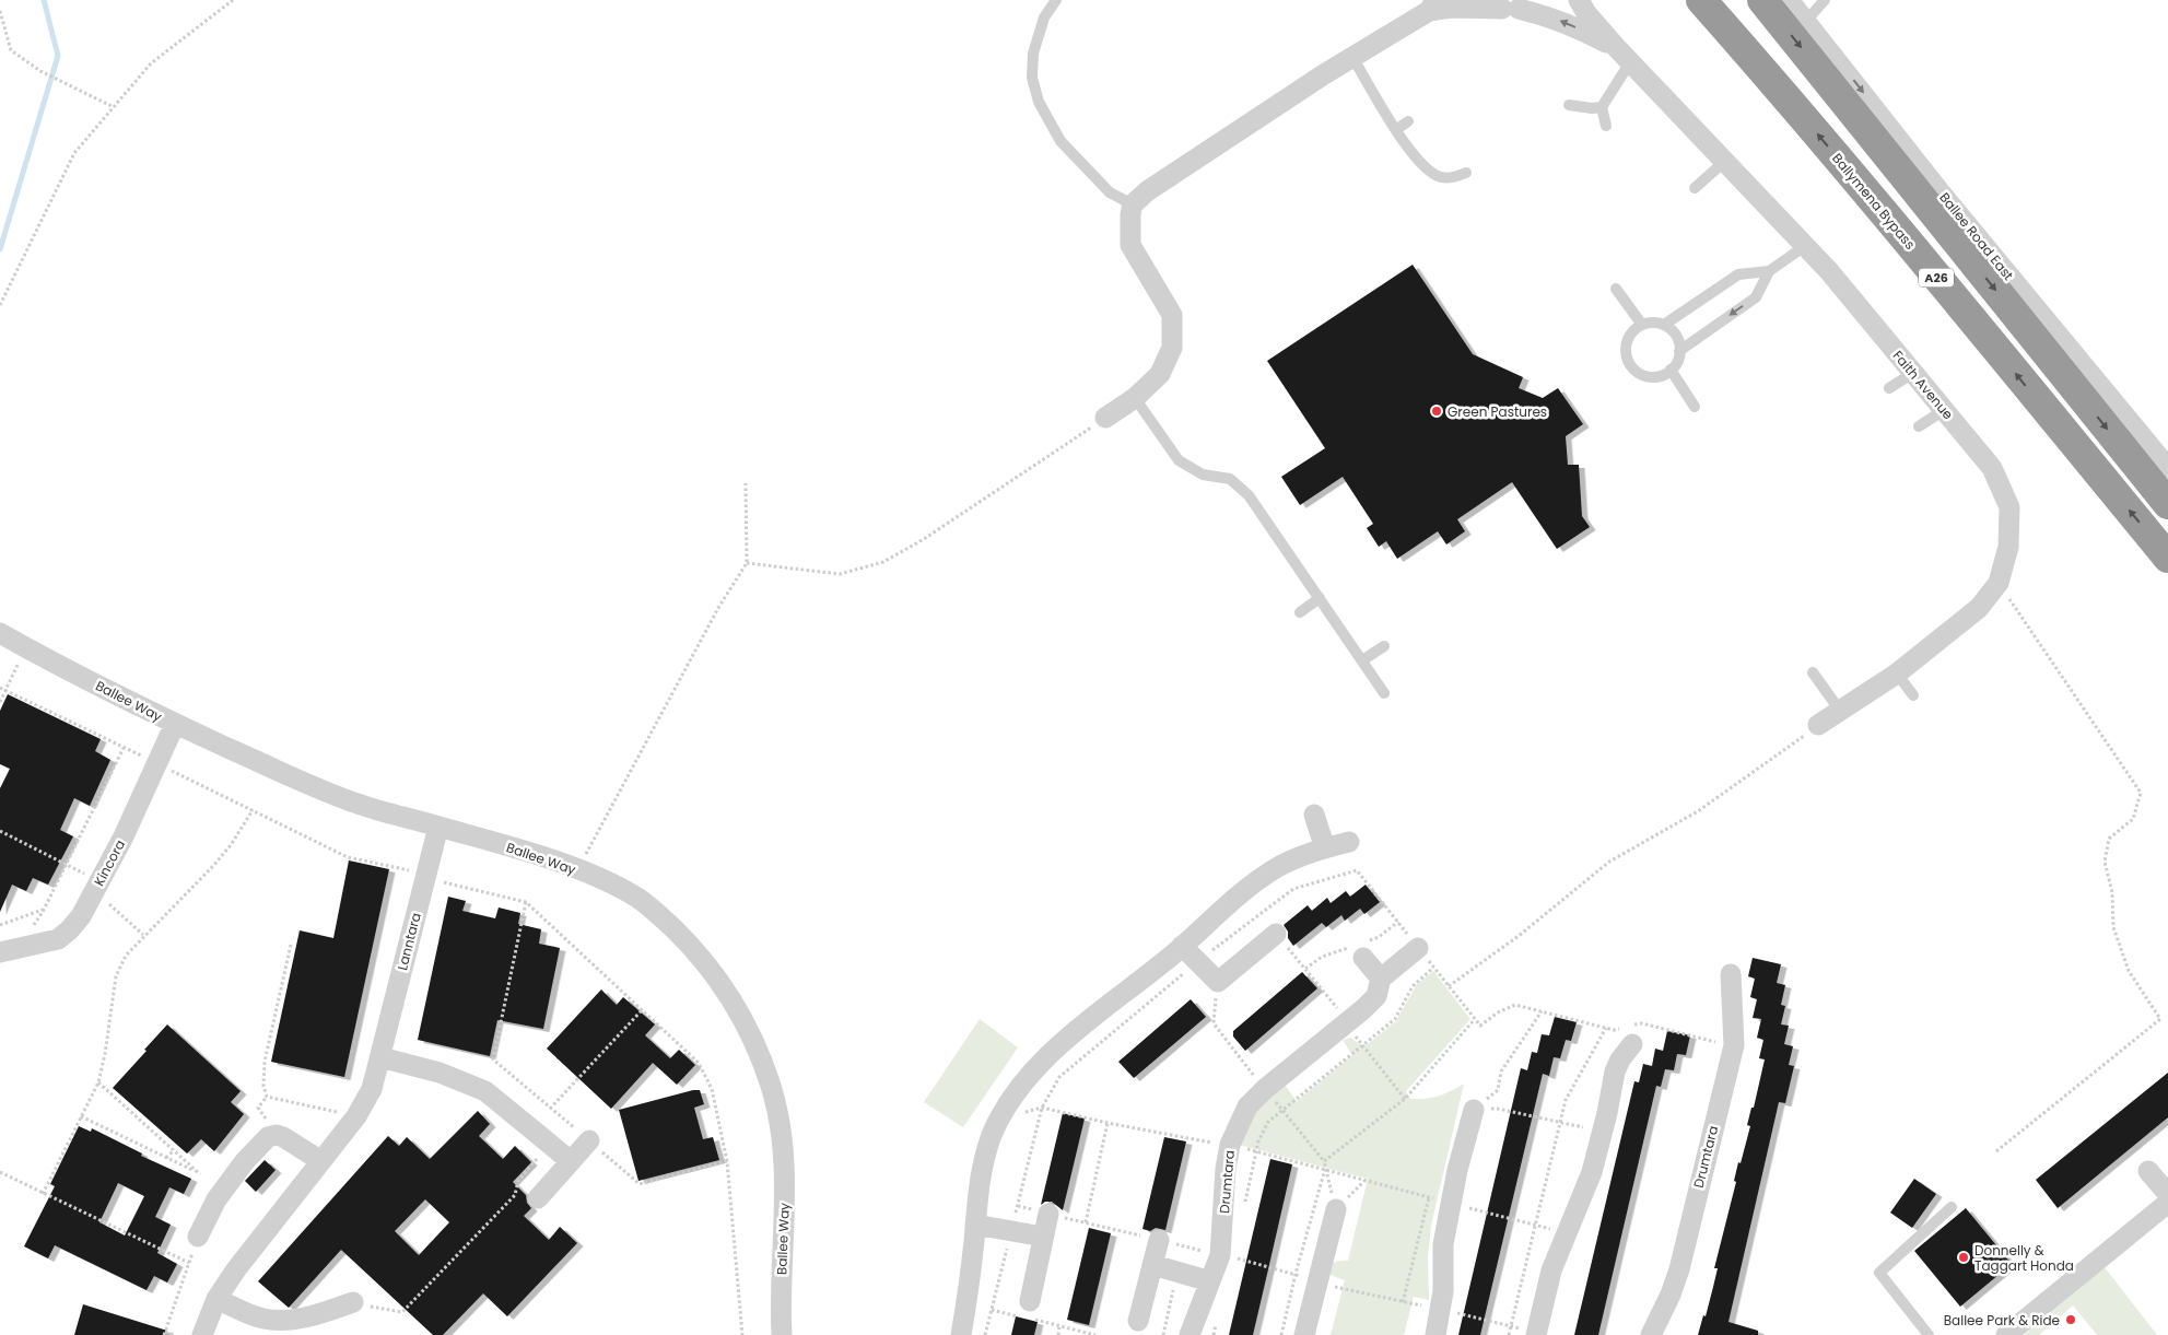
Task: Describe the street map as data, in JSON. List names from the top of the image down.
{
  "streets": {
    "highway": ["Ballymena Bypass", "A26"],
    "street": [
      "Ballee Road East",
      "Faith Avenue",
      "Ballee Way",
      "Kincora",
      "Lanntara",
      "Drumtara"
    ]
  },
  "crossings": [
    ["Ballee Way", "Kincora"],
    ["Ballee Way", "Lanntara"]
  ],
  "one_way": ["Ballee Road East"],
  "places": ["Green Pastures", "Donnelly & Taggart Honda", "Ballee Park & Ride"]
}
